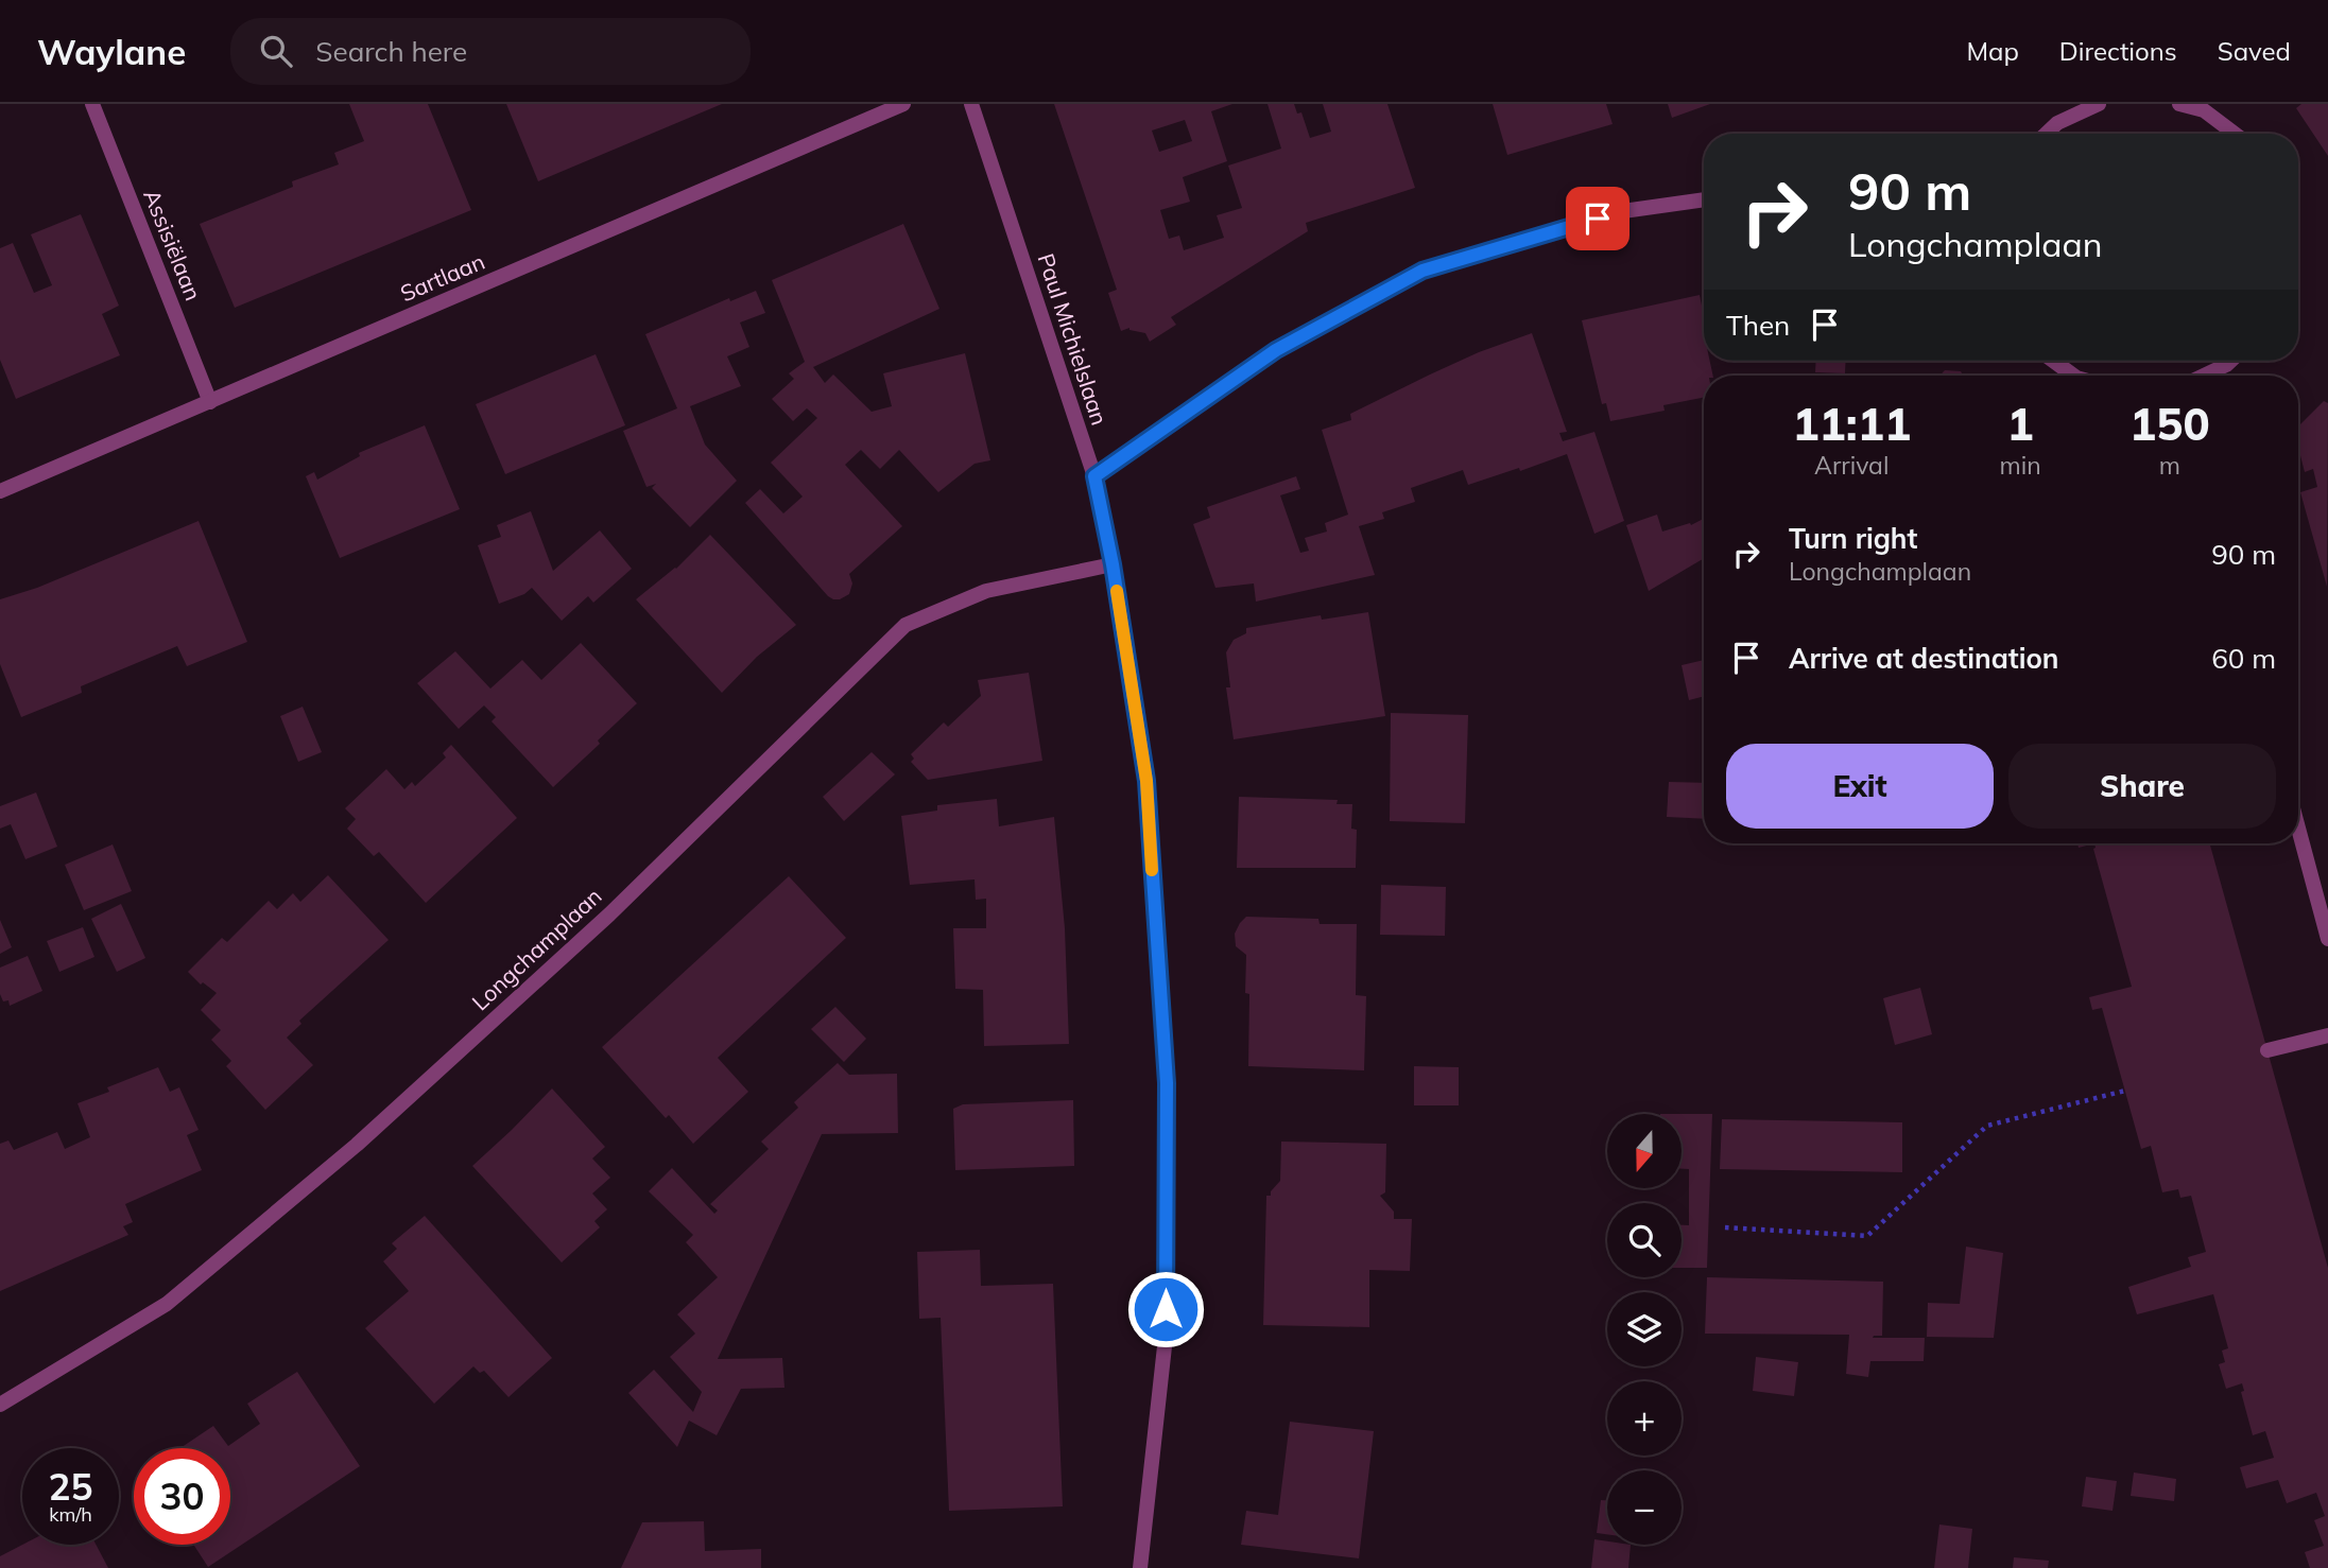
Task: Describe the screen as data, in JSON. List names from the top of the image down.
{
  "streets": {
    "street": [
      "Assisiëlaan",
      "Sartlaan",
      "Paul Michielslaan",
      "Longchamplaan"
    ]
  },
  "crossings": [
    ["Assisiëlaan", "Sartlaan"],
    ["Paul Michielslaan", "Longchamplaan"]
  ],
  "north": "bottom",
  "page": {
    "header": "Waylane",
    "search": "Search here",
    "nav": ["Map", "Directions", "Saved"],
    "turn": ["90 m", "Longchamplaan"],
    "then": "Then",
    "eta": [
      "11:11",
      "Arrival",
      "1",
      "min",
      "150",
      "m"
    ],
    "list": [
      {
        "name": "Turn right",
        "note": "Longchamplaan",
        "value": "90 m"
      },
      {
        "name": "Arrive at destination",
        "value": "60 m"
      }
    ],
    "buttons": ["Exit", "Share"],
    "map_buttons": ["+", "−"],
    "speed": "25 km/h",
    "limit": "30"
  }
}
